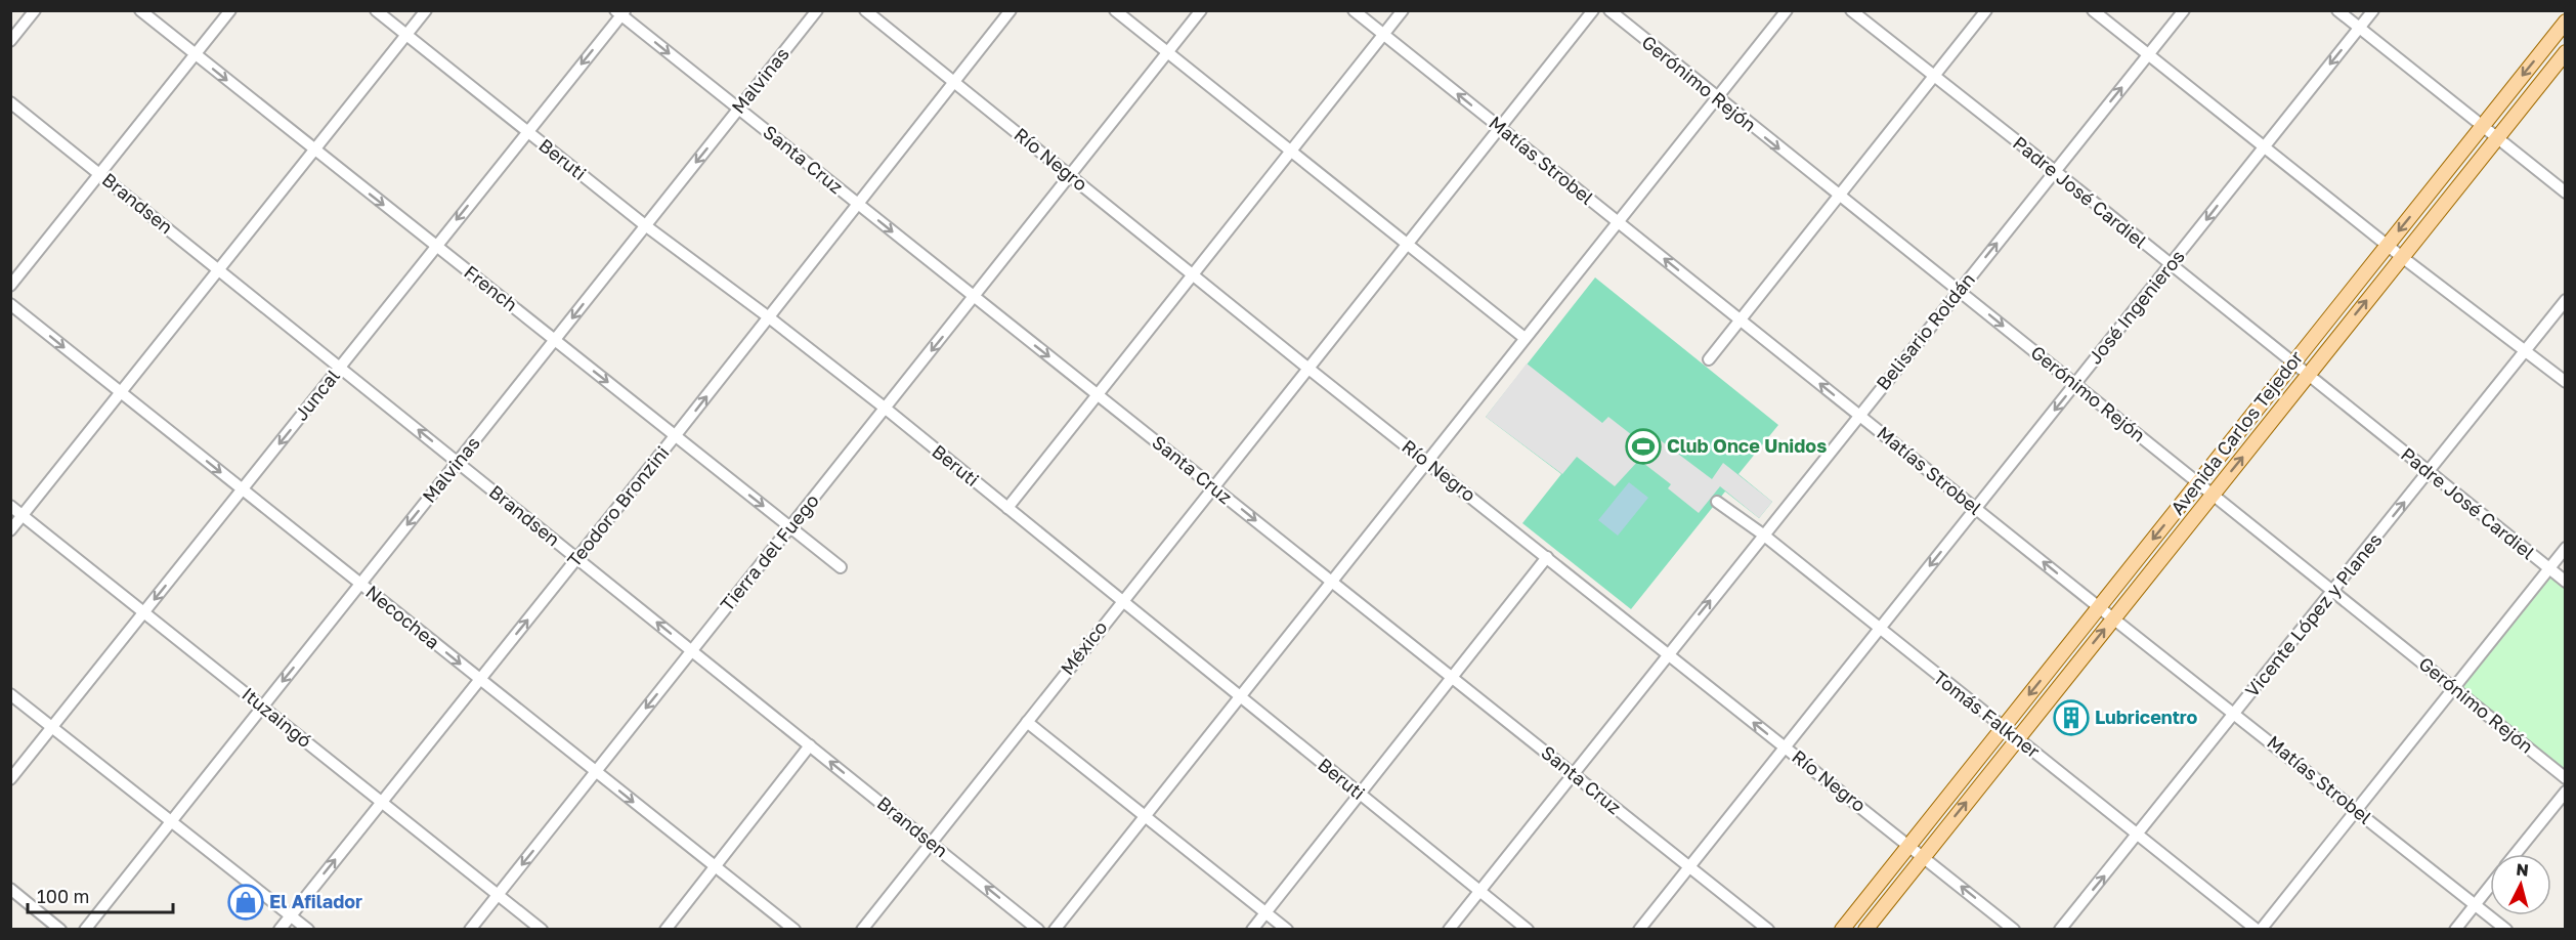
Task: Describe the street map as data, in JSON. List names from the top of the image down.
{
  "streets": {
    "main road": ["Avenida Carlos Tejedor"],
    "street": [
      "Malvinas",
      "Gerónimo Rejón",
      "Beruti",
      "Santa Cruz",
      "Río Negro",
      "Matías Strobel",
      "Padre José Cardiel",
      "Brandsen",
      "French",
      "José Ingenieros",
      "Belisario Roldán",
      "Juncal",
      "Teodoro Bronzini",
      "Tierra del Fuego",
      "Vicente López y Planes",
      "Necochea",
      "México",
      "Tomás Falkner",
      "Ituzaingó"
    ]
  },
  "crossings": [
    ["Malvinas", "Beruti"],
    ["Malvinas", "Santa Cruz"],
    ["Malvinas", "Brandsen"],
    ["Malvinas", "French"],
    ["Malvinas", "Necochea"],
    ["Malvinas", "Ituzaingó"],
    ["Gerónimo Rejón", "José Ingenieros"],
    ["Gerónimo Rejón", "Belisario Roldán"],
    ["Gerónimo Rejón", "Avenida Carlos Tejedor"],
    ["Gerónimo Rejón", "Vicente López y Planes"],
    ["Beruti", "Belisario Roldán"],
    ["Beruti", "Juncal"],
    ["Beruti", "Teodoro Bronzini"],
    ["Beruti", "Tierra del Fuego"],
    ["Beruti", "México"],
    ["Santa Cruz", "José Ingenieros"],
    ["Santa Cruz", "Belisario Roldán"],
    ["Santa Cruz", "Juncal"],
    ["Santa Cruz", "Teodoro Bronzini"],
    ["Santa Cruz", "Tierra del Fuego"],
    ["Santa Cruz", "México"],
    ["Río Negro", "José Ingenieros"],
    ["Río Negro", "Belisario Roldán"],
    ["Río Negro", "Avenida Carlos Tejedor"],
    ["Río Negro", "Teodoro Bronzini"],
    ["Río Negro", "Tierra del Fuego"],
    ["Río Negro", "México"],
    ["Matías Strobel", "José Ingenieros"],
    ["Matías Strobel", "Belisario Roldán"],
    ["Matías Strobel", "Avenida Carlos Tejedor"],
    ["Matías Strobel", "Vicente López y Planes"],
    ["Matías Strobel", "México"],
    ["Padre José Cardiel", "José Ingenieros"],
    ["Padre José Cardiel", "Belisario Roldán"],
    ["Padre José Cardiel", "Avenida Carlos Tejedor"],
    ["Padre José Cardiel", "Vicente López y Planes"],
    ["Brandsen", "Juncal"],
    ["Brandsen", "Teodoro Bronzini"],
    ["Brandsen", "Tierra del Fuego"],
    ["Brandsen", "México"],
    ["French", "Juncal"],
    ["French", "Teodoro Bronzini"],
    ["French", "Tierra del Fuego"],
    ["José Ingenieros", "Tomás Falkner"],
    ["Belisario Roldán", "Tomás Falkner"],
    ["Juncal", "Necochea"],
    ["Juncal", "Ituzaingó"],
    ["Avenida Carlos Tejedor", "Tomás Falkner"],
    ["Teodoro Bronzini", "Necochea"],
    ["Teodoro Bronzini", "Ituzaingó"],
    ["Tierra del Fuego", "Necochea"],
    ["Tierra del Fuego", "Ituzaingó"],
    ["Vicente López y Planes", "Tomás Falkner"]
  ],
  "one_way": [
    "Malvinas",
    "Santa Cruz",
    "Matías Strobel",
    "Brandsen",
    "French",
    "José Ingenieros",
    "Belisario Roldán",
    "Juncal",
    "Teodoro Bronzini",
    "Tierra del Fuego",
    "Necochea"
  ],
  "places": {
    "sports": ["Club Once Unidos"],
    "building": ["Lubricentro"],
    "shop": ["El Afilador"]
  },
  "scale_bar": "100 m",
  "north": "top"
}
